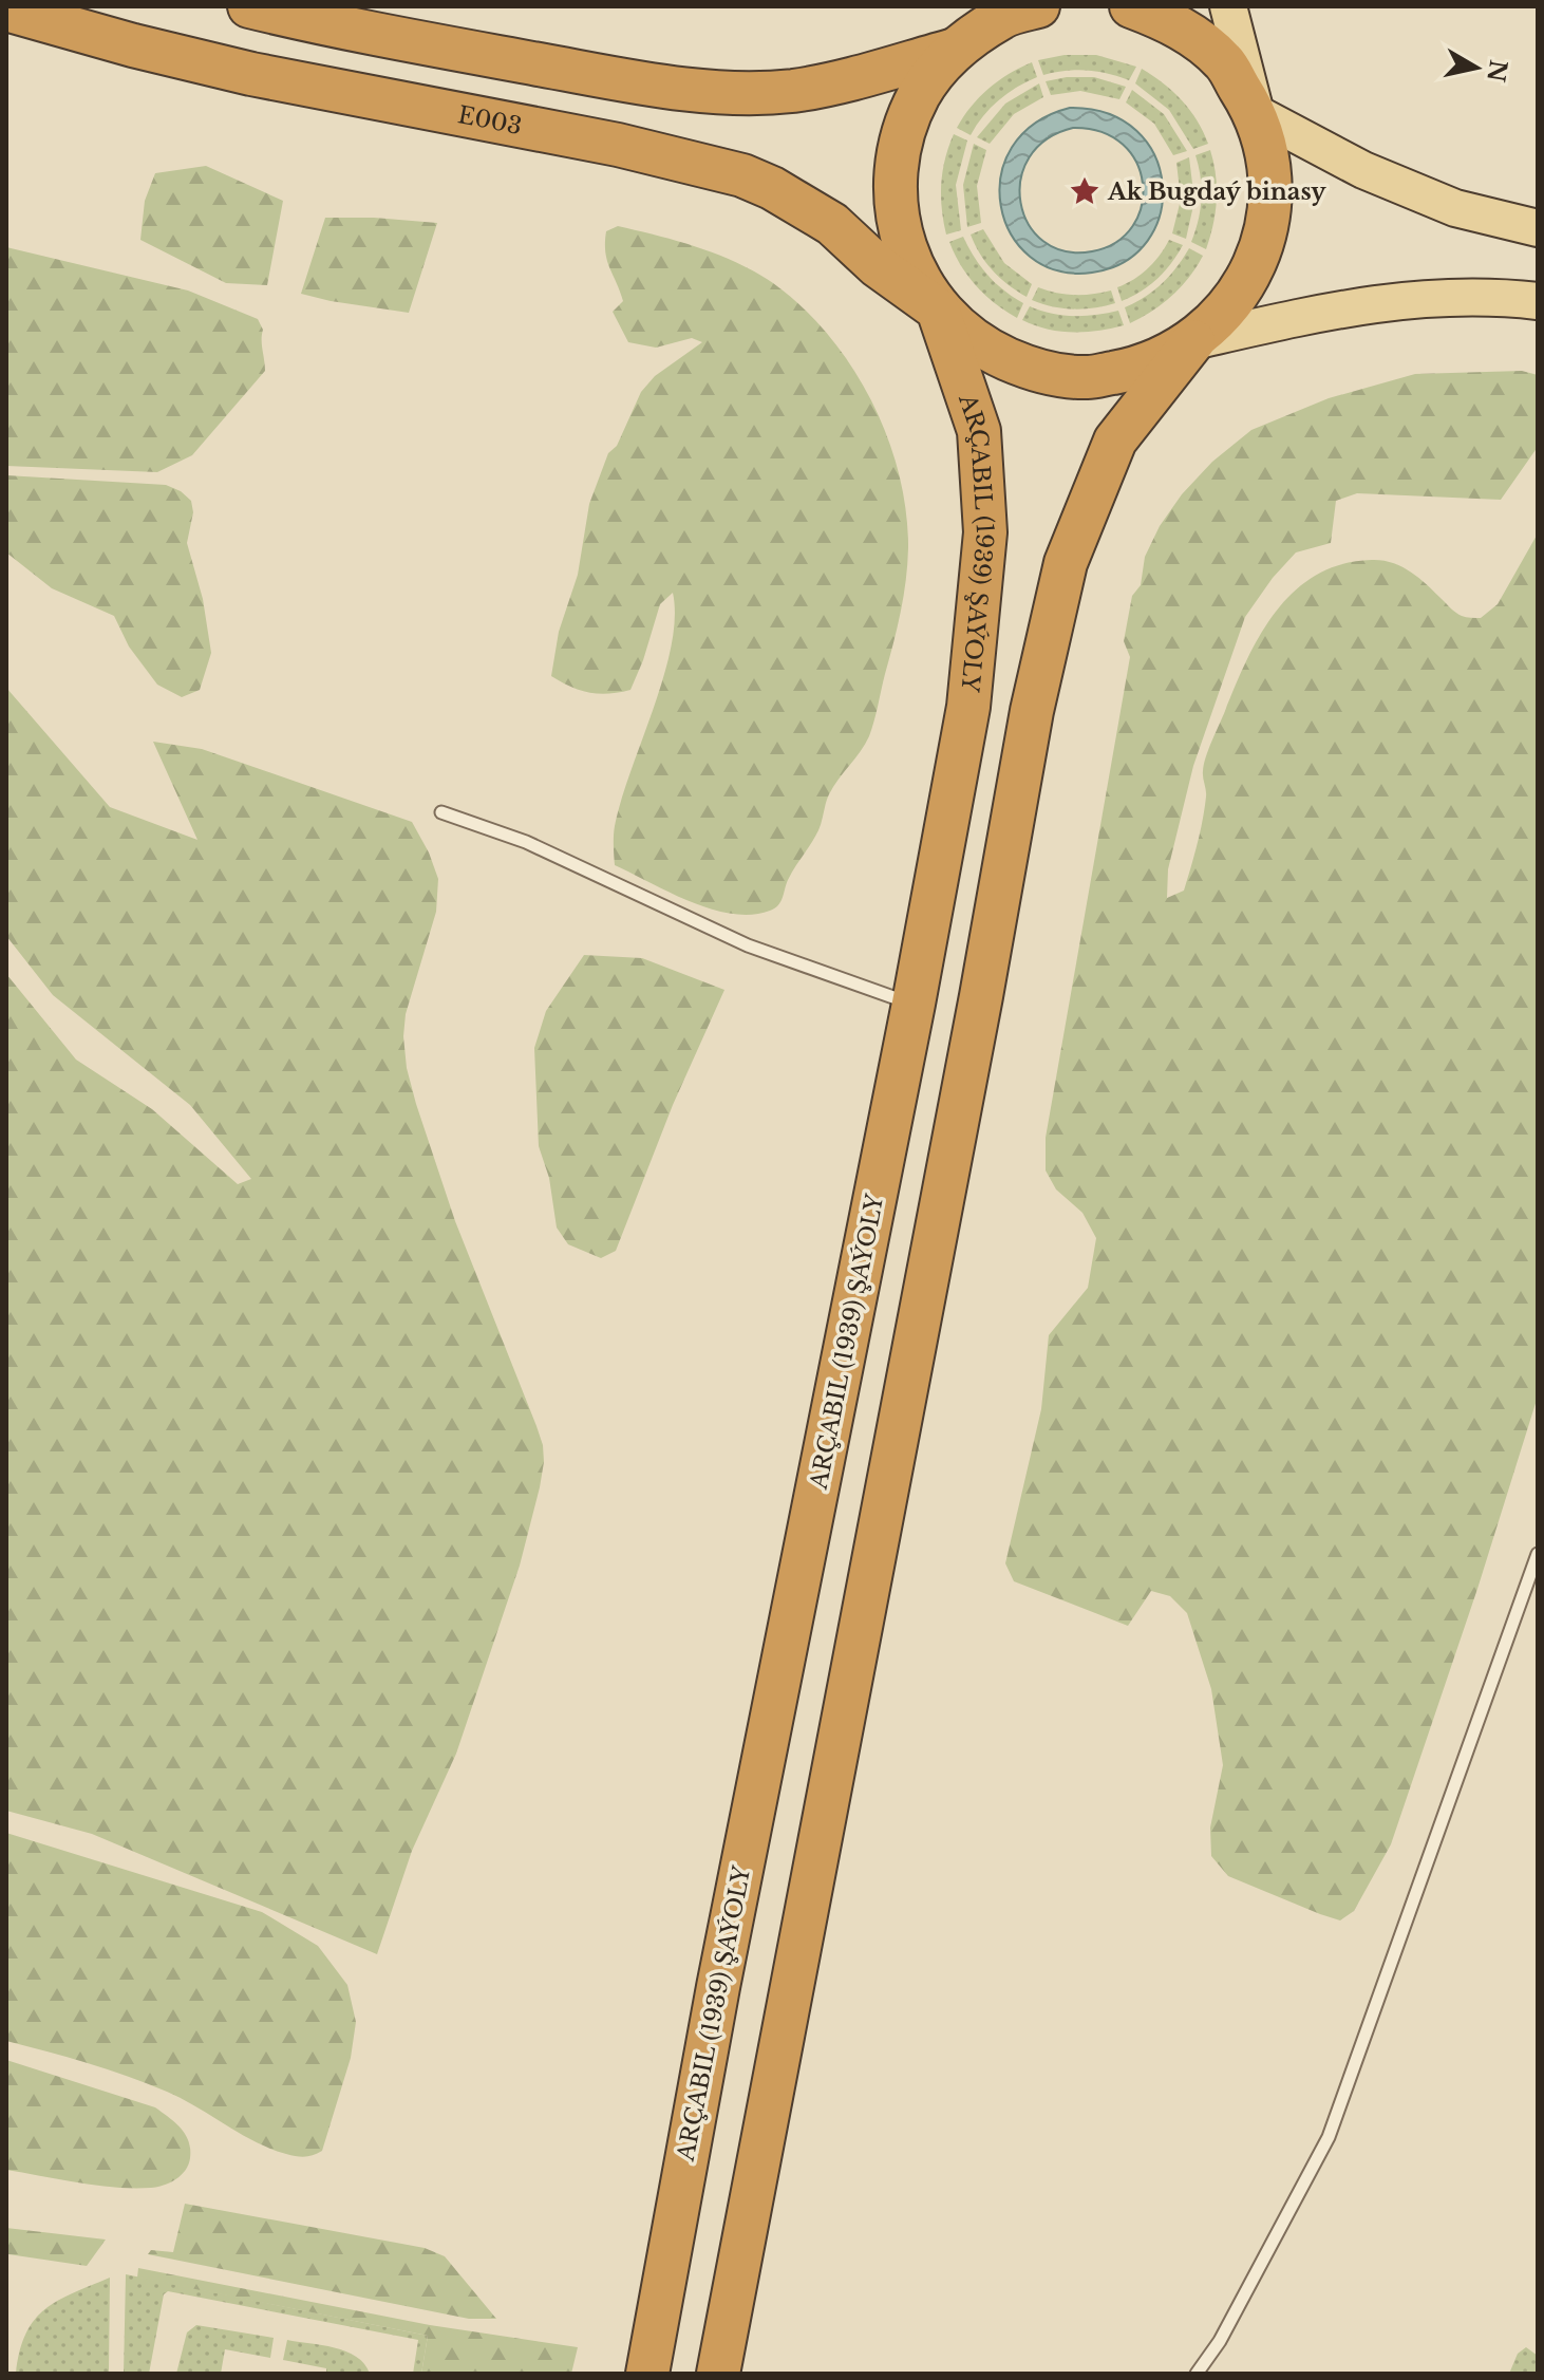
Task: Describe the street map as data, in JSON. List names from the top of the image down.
{
  "streets": {
    "highway": ["E003", "ARÇABIL (1939) ŞAÝOLY"]
  },
  "crossings": [
    ["E003", "ARÇABIL (1939) ŞAÝOLY"]
  ],
  "places": {
    "place": ["Ak Bugdaý binasy"]
  },
  "north": "right"
}
